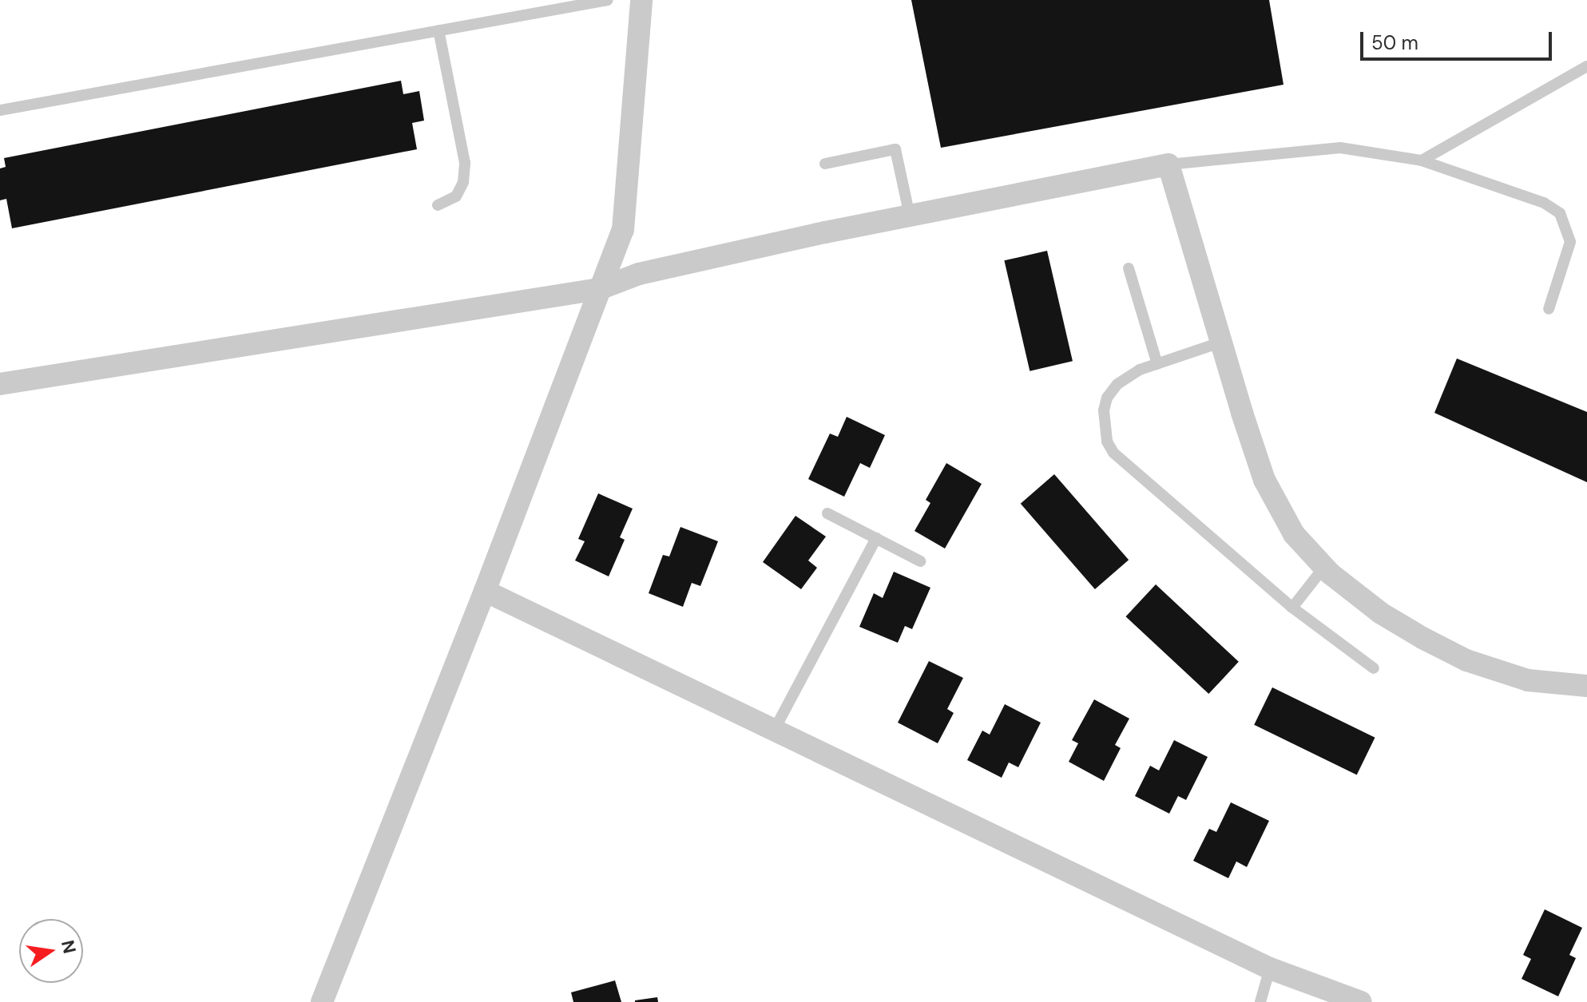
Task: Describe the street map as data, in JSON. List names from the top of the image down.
{
  "scale_bar": "50 m",
  "north": "right"
}
